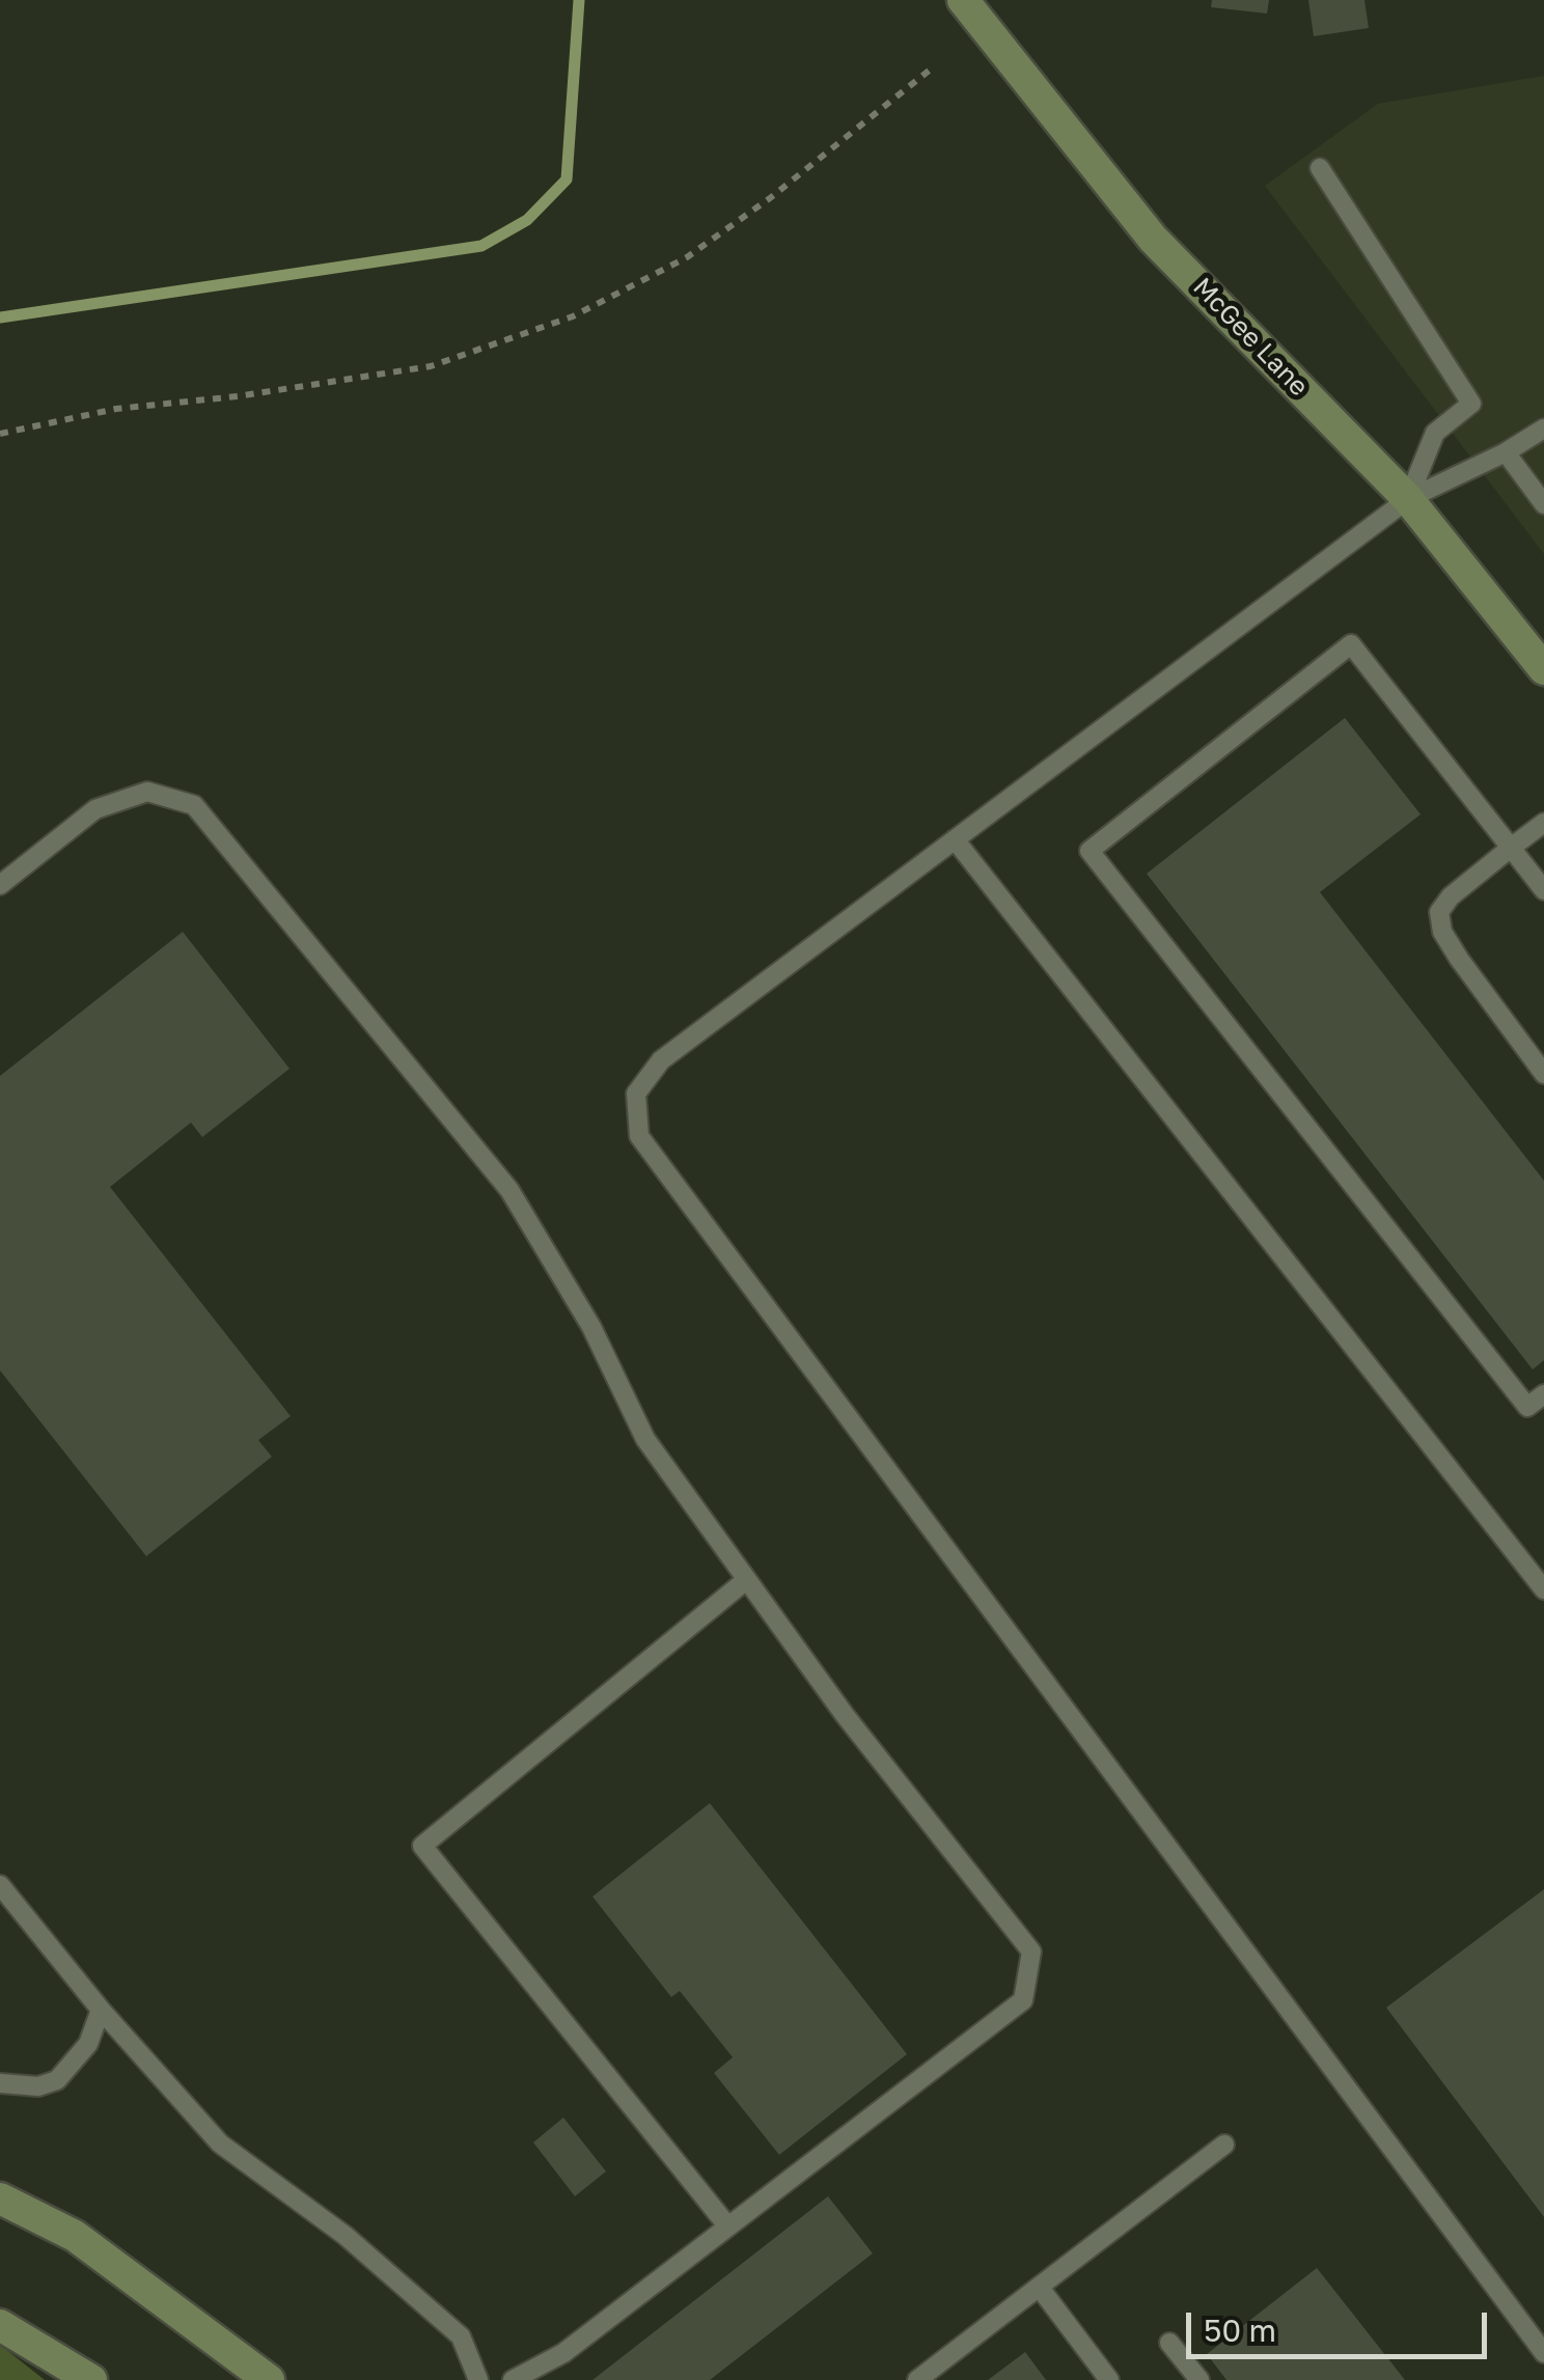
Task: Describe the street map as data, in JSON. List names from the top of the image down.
{
  "streets": {
    "street": ["McGee Lane"]
  },
  "scale_bar": "50 m"
}
